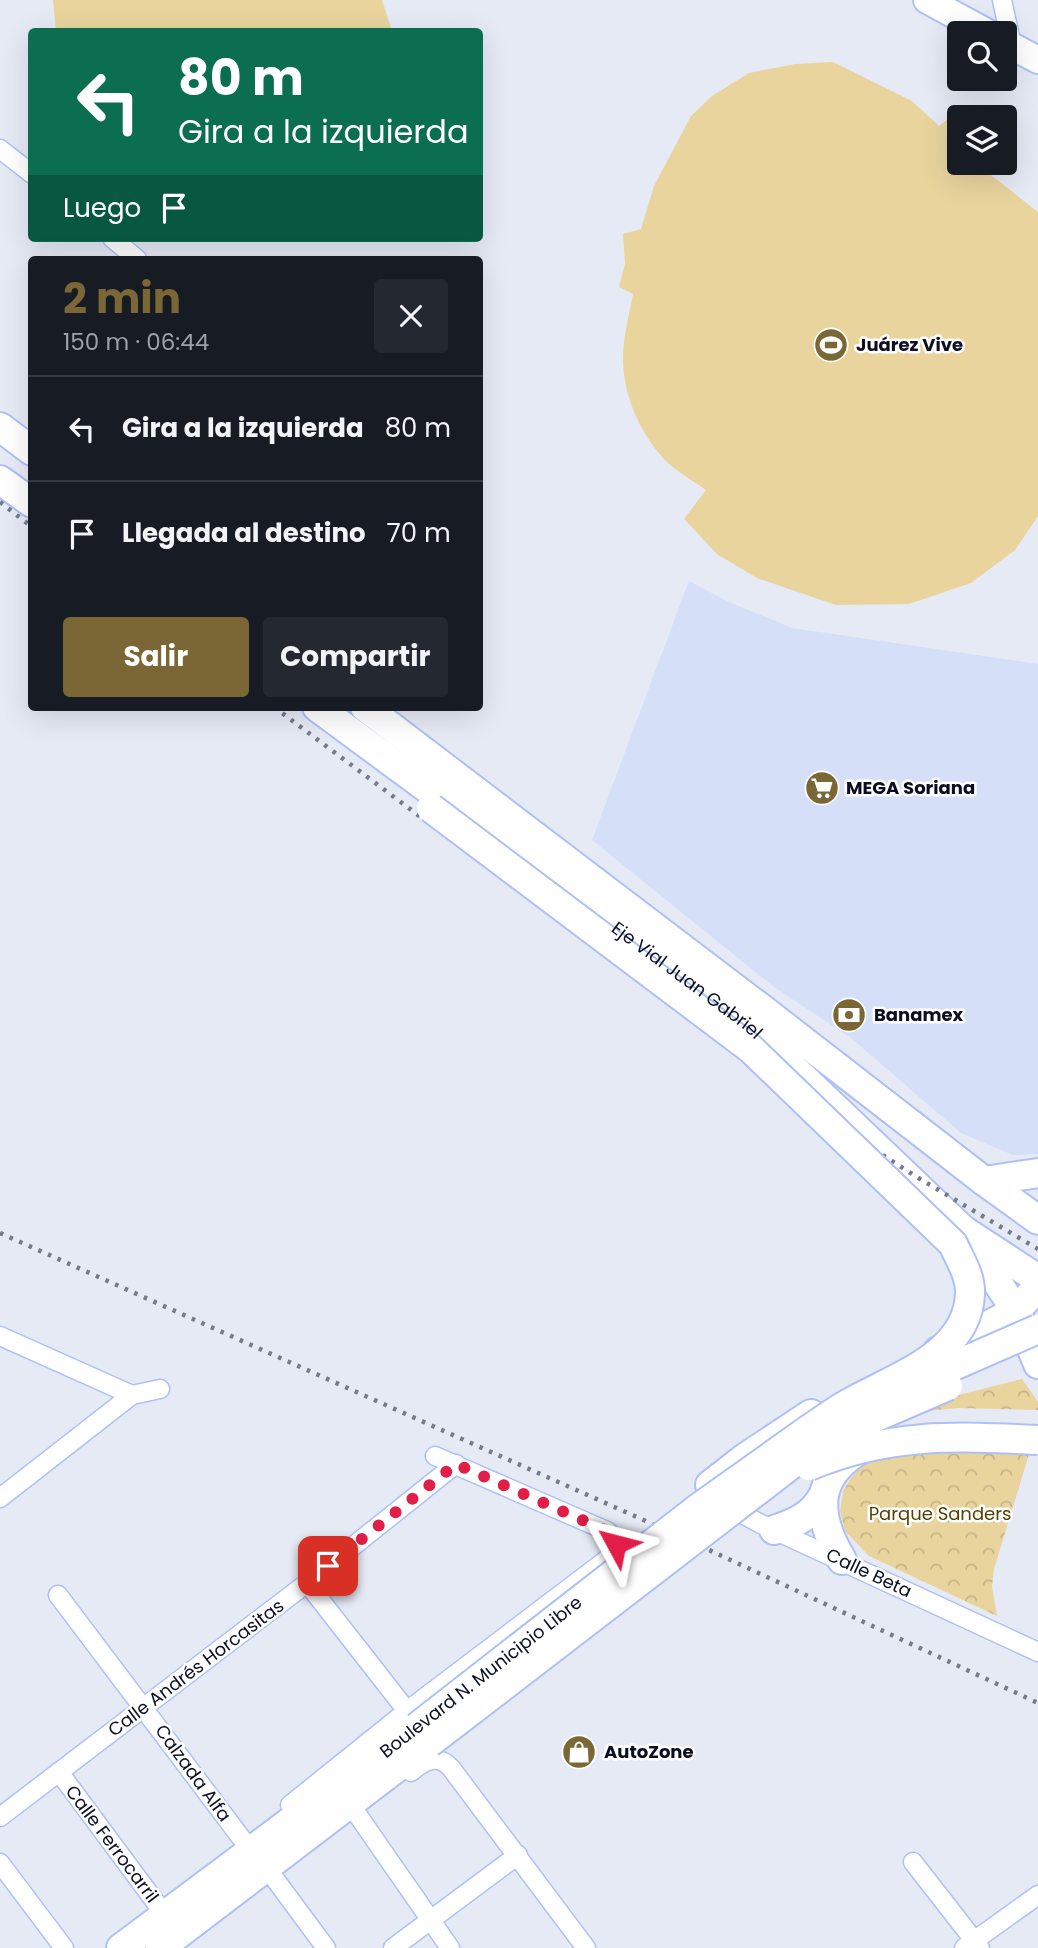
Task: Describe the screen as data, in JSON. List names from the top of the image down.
{
  "streets": {
    "main road": ["Eje Vial Juan Gabriel", "Boulevard N. Municipio Libre"],
    "street": [
      "Calle Beta",
      "Calle Andrés Horcasitas",
      "Calzada Alfa",
      "Calle Ferrocarril"
    ]
  },
  "crossings": [
    ["Calle Andrés Horcasitas", "Calzada Alfa"],
    ["Calle Andrés Horcasitas", "Calle Ferrocarril"],
    ["Boulevard N. Municipio Libre", "Calzada Alfa"],
    ["Boulevard N. Municipio Libre", "Calle Ferrocarril"]
  ],
  "parks": ["Parque Sanders"],
  "places": {
    "sports": ["Juárez Vive"],
    "supermarket": ["MEGA Soriana"],
    "bank": ["Banamex"],
    "shop": ["AutoZone"]
  },
  "page": {
    "turn": ["80 m", "Gira a la izquierda"],
    "then": "Luego",
    "heading": ["2 min", "150 m · 06:44"],
    "list": [
      {
        "name": "Gira a la izquierda",
        "value": "80 m"
      },
      {
        "name": "Llegada al destino",
        "value": "70 m"
      }
    ],
    "buttons": ["Salir", "Compartir"]
  }
}
